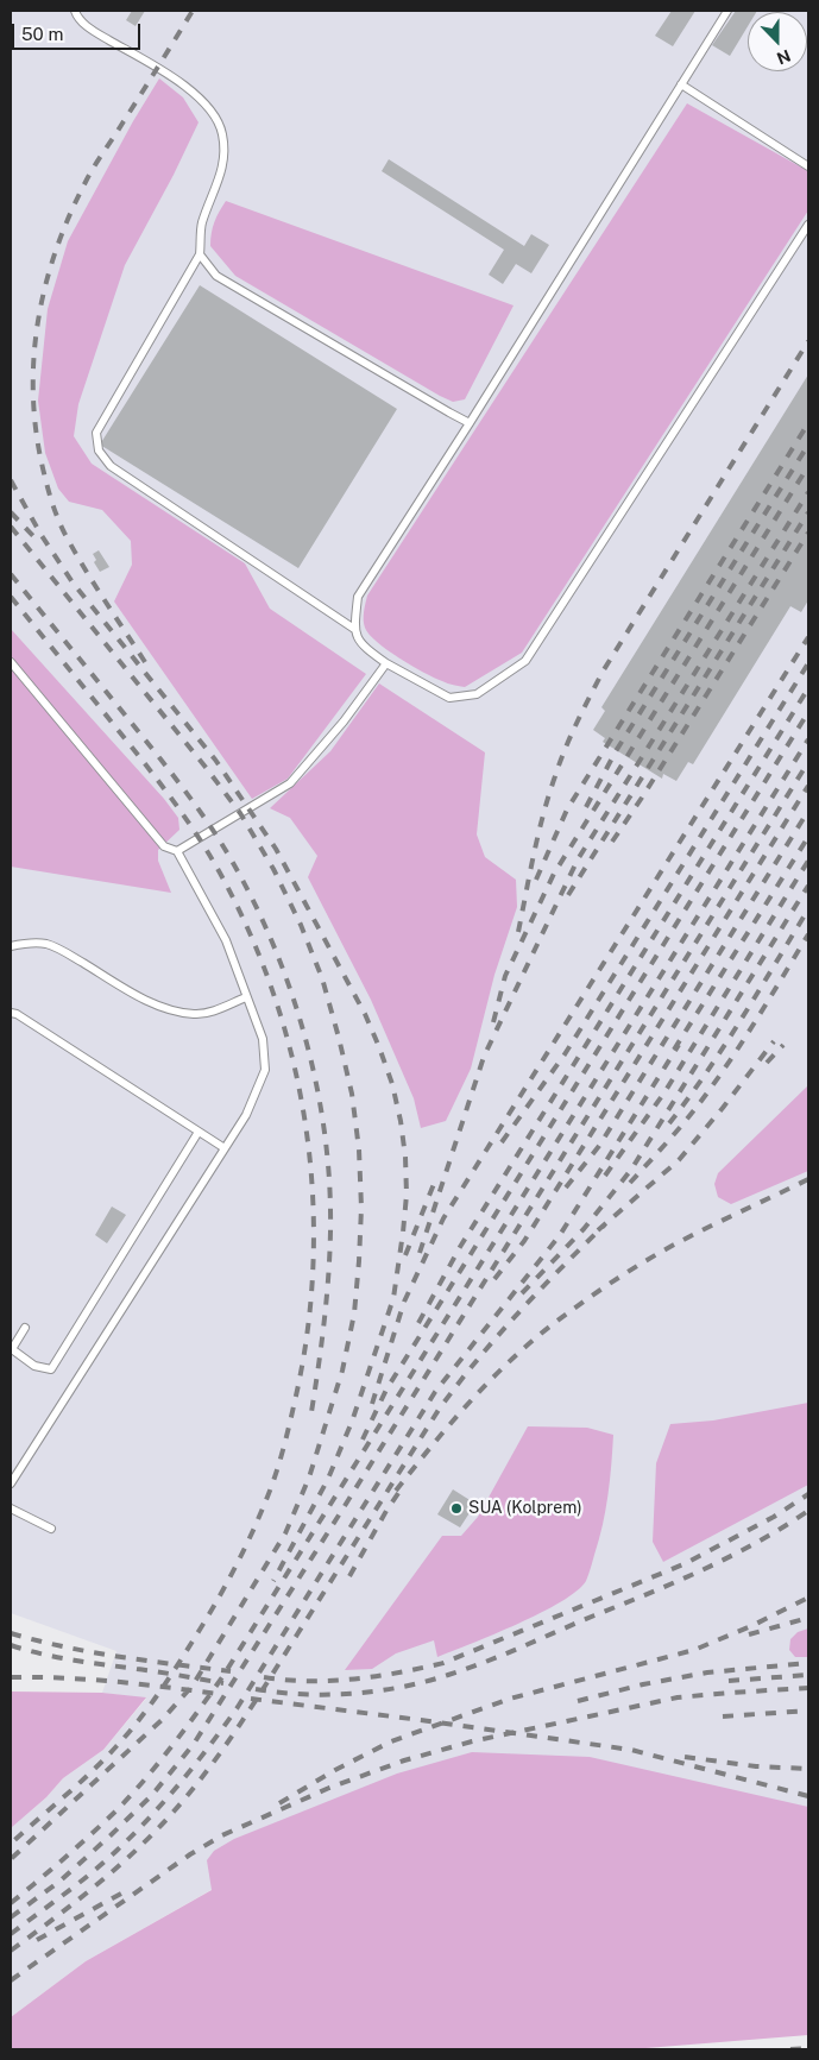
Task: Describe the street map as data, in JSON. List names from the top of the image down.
{
  "places": ["SUA (Kolprem)"],
  "scale_bar": "50 m",
  "north": "bottom"
}
